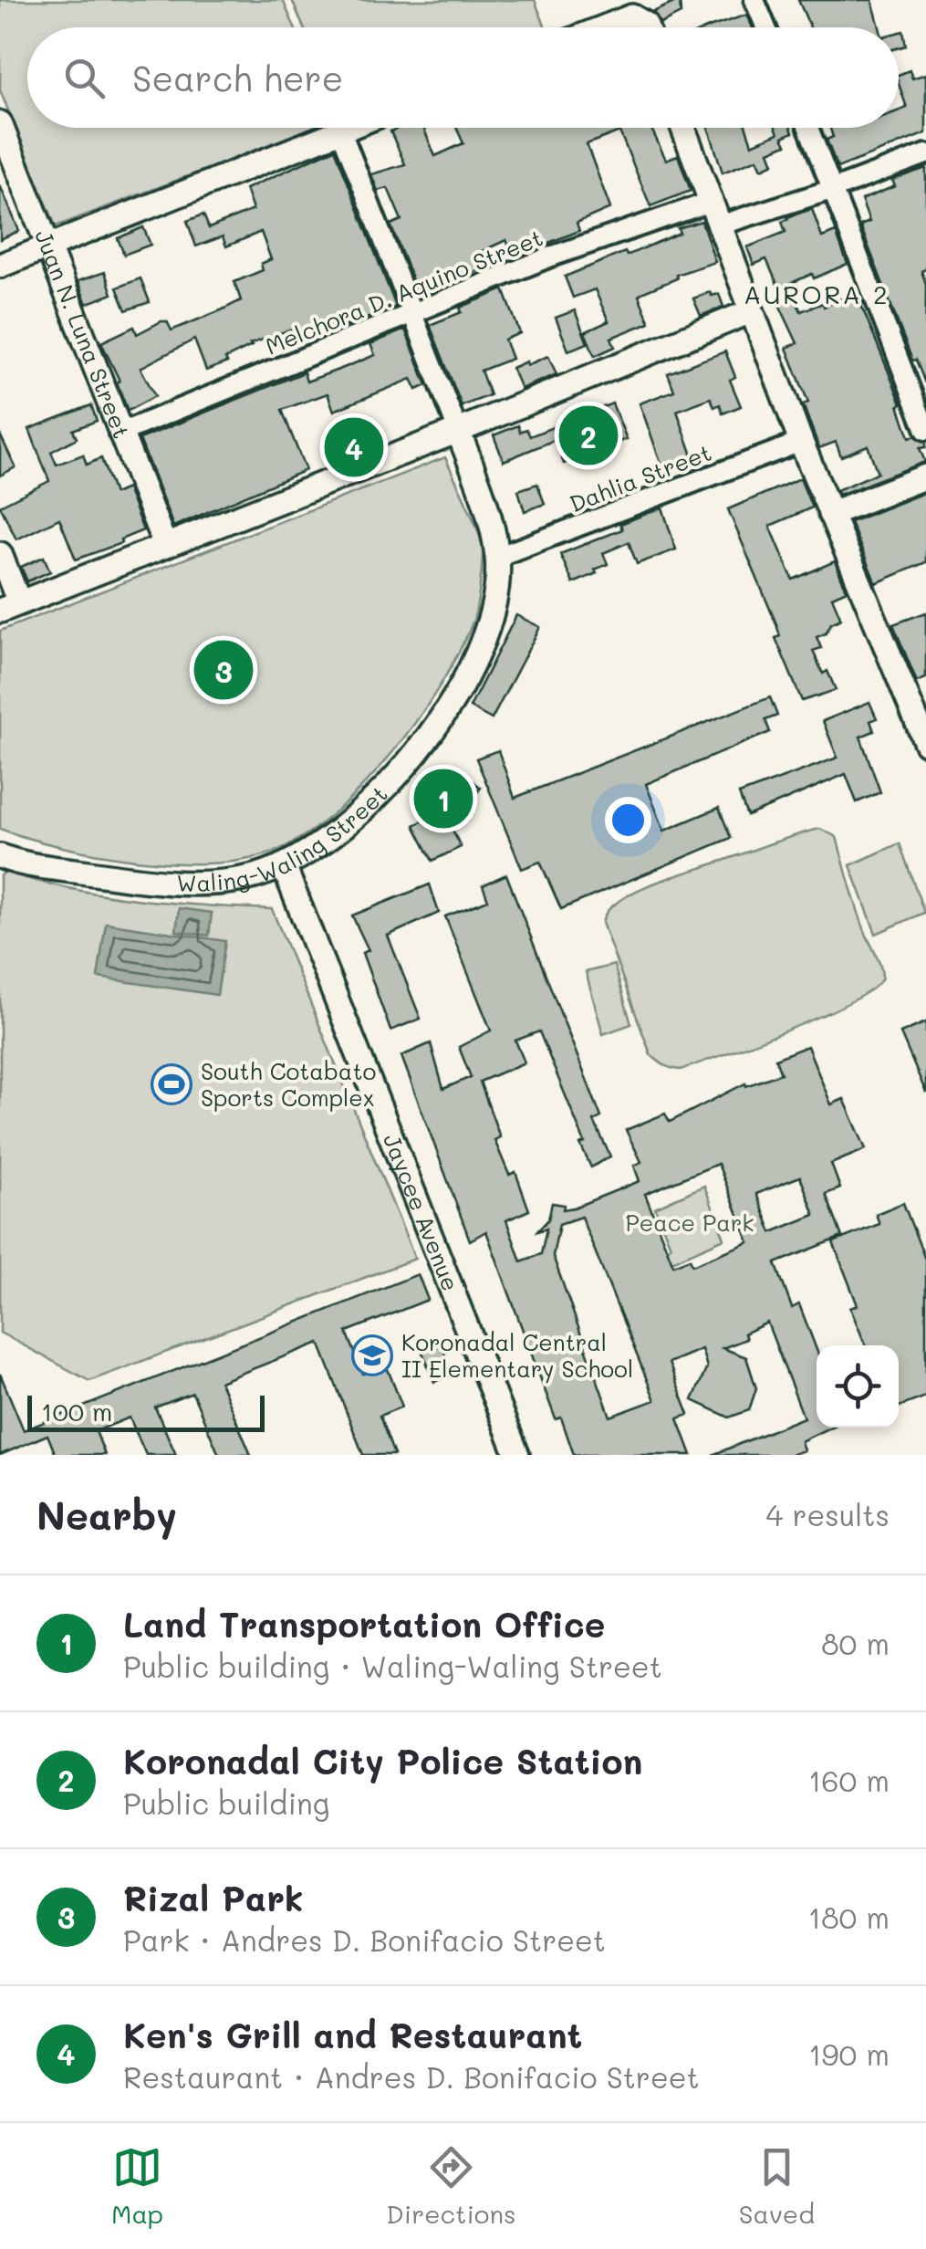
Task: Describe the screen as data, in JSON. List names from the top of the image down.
{
  "streets": {
    "street": [
      "Melchora D. Aquino Street",
      "Juan N. Luna Street",
      "Dahlia Street",
      "Waling-Waling Street",
      "Jaycee Avenue"
    ]
  },
  "crossings": [
    ["Melchora D. Aquino Street", "Juan N. Luna Street"],
    ["Dahlia Street", "Waling-Waling Street"],
    ["Waling-Waling Street", "Jaycee Avenue"]
  ],
  "districts": ["AURORA 2"],
  "parks": ["Peace Park"],
  "places": {
    "sports": ["South Cotabato Sports Complex"],
    "school or university": ["Koronadal Central II Elementary School"]
  },
  "scale_bar": "100 m",
  "page": {
    "search": "Search here",
    "pins": [
      "2",
      "4",
      "3",
      "1"
    ],
    "scale": "100 m",
    "heading": ["Nearby", "4 results"],
    "list": [
      {
        "mark": "1",
        "name": "Land Transportation Office",
        "note": "Public building · Waling-Waling Street",
        "value": "80 m"
      },
      {
        "mark": "2",
        "name": "Koronadal City Police Station",
        "note": "Public building",
        "value": "160 m"
      },
      {
        "mark": "3",
        "name": "Rizal Park",
        "note": "Park · Andres D. Bonifacio Street",
        "value": "180 m"
      },
      {
        "mark": "4",
        "name": "Ken's Grill and Restaurant",
        "note": "Restaurant · Andres D. Bonifacio Street",
        "value": "190 m"
      }
    ],
    "nav": ["Map", "Directions", "Saved"]
  }
}
